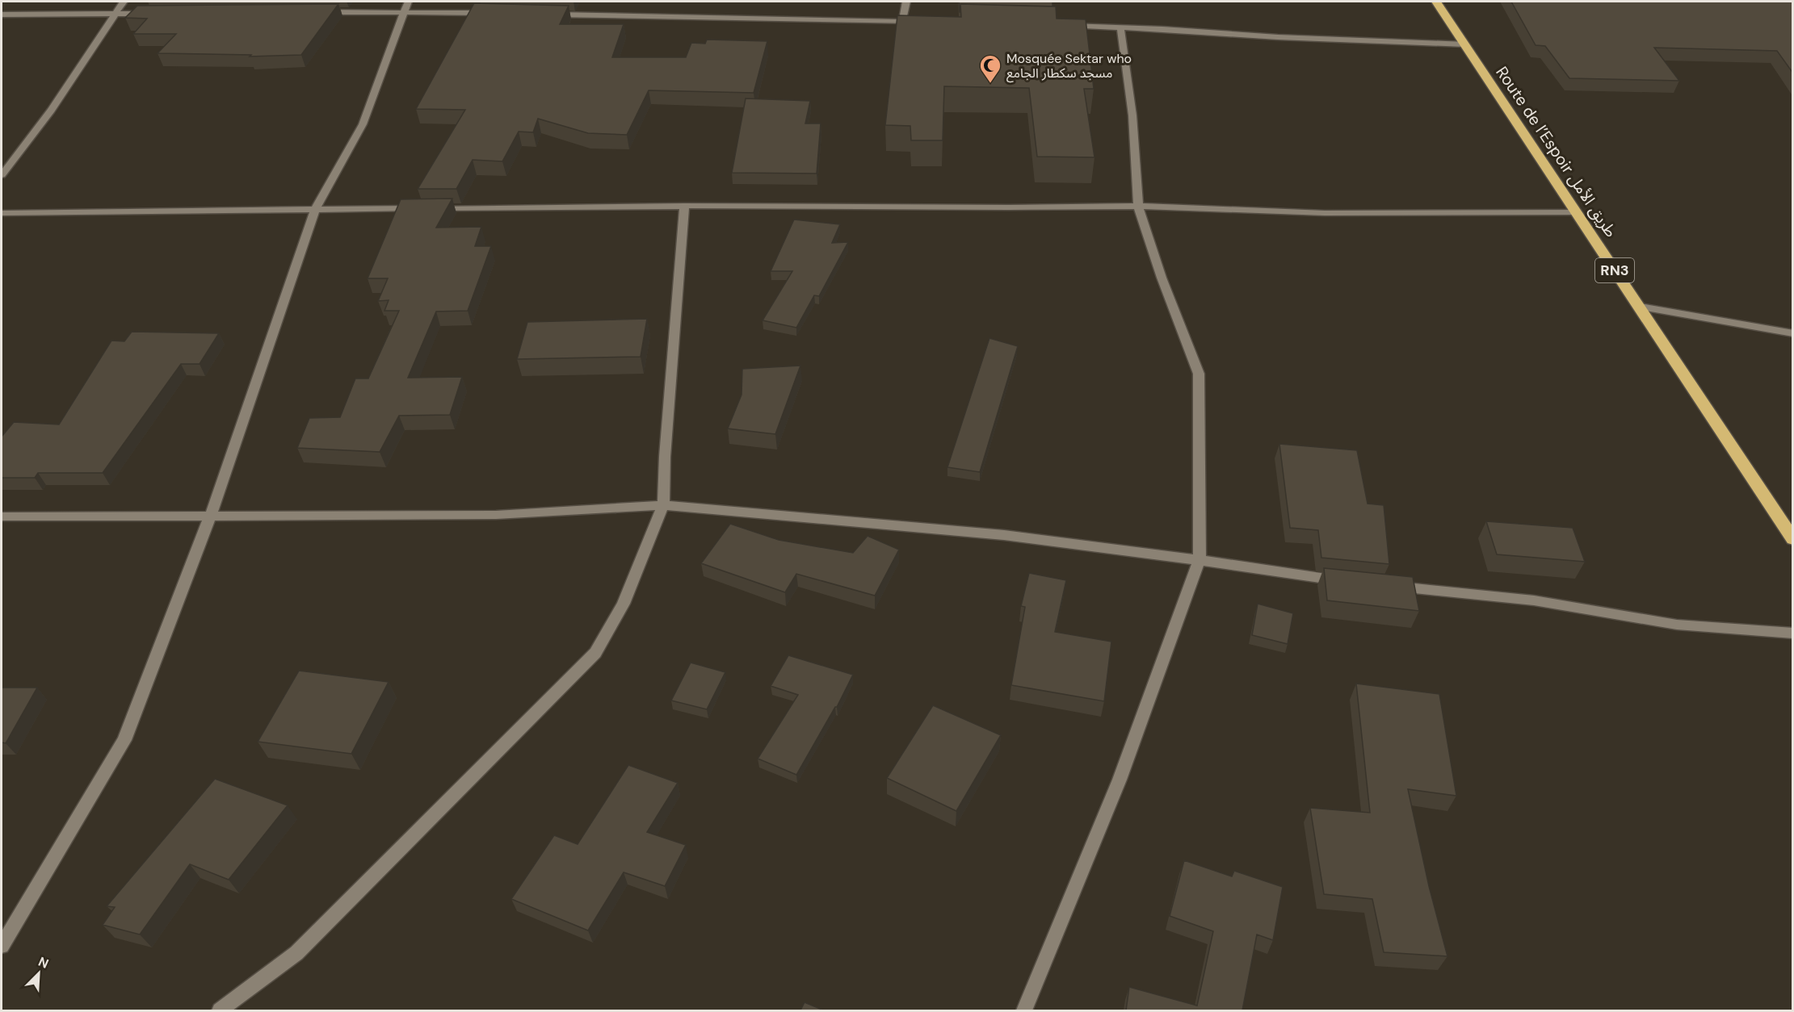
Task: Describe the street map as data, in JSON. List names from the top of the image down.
{
  "streets": {
    "highway": ["Route de l’Espoir طريق الأمل", "RN3"]
  },
  "places": {
    "mosque": ["Mosquée Sektar who مسجد سكطار الجامع"]
  },
  "north": "top right"
}
